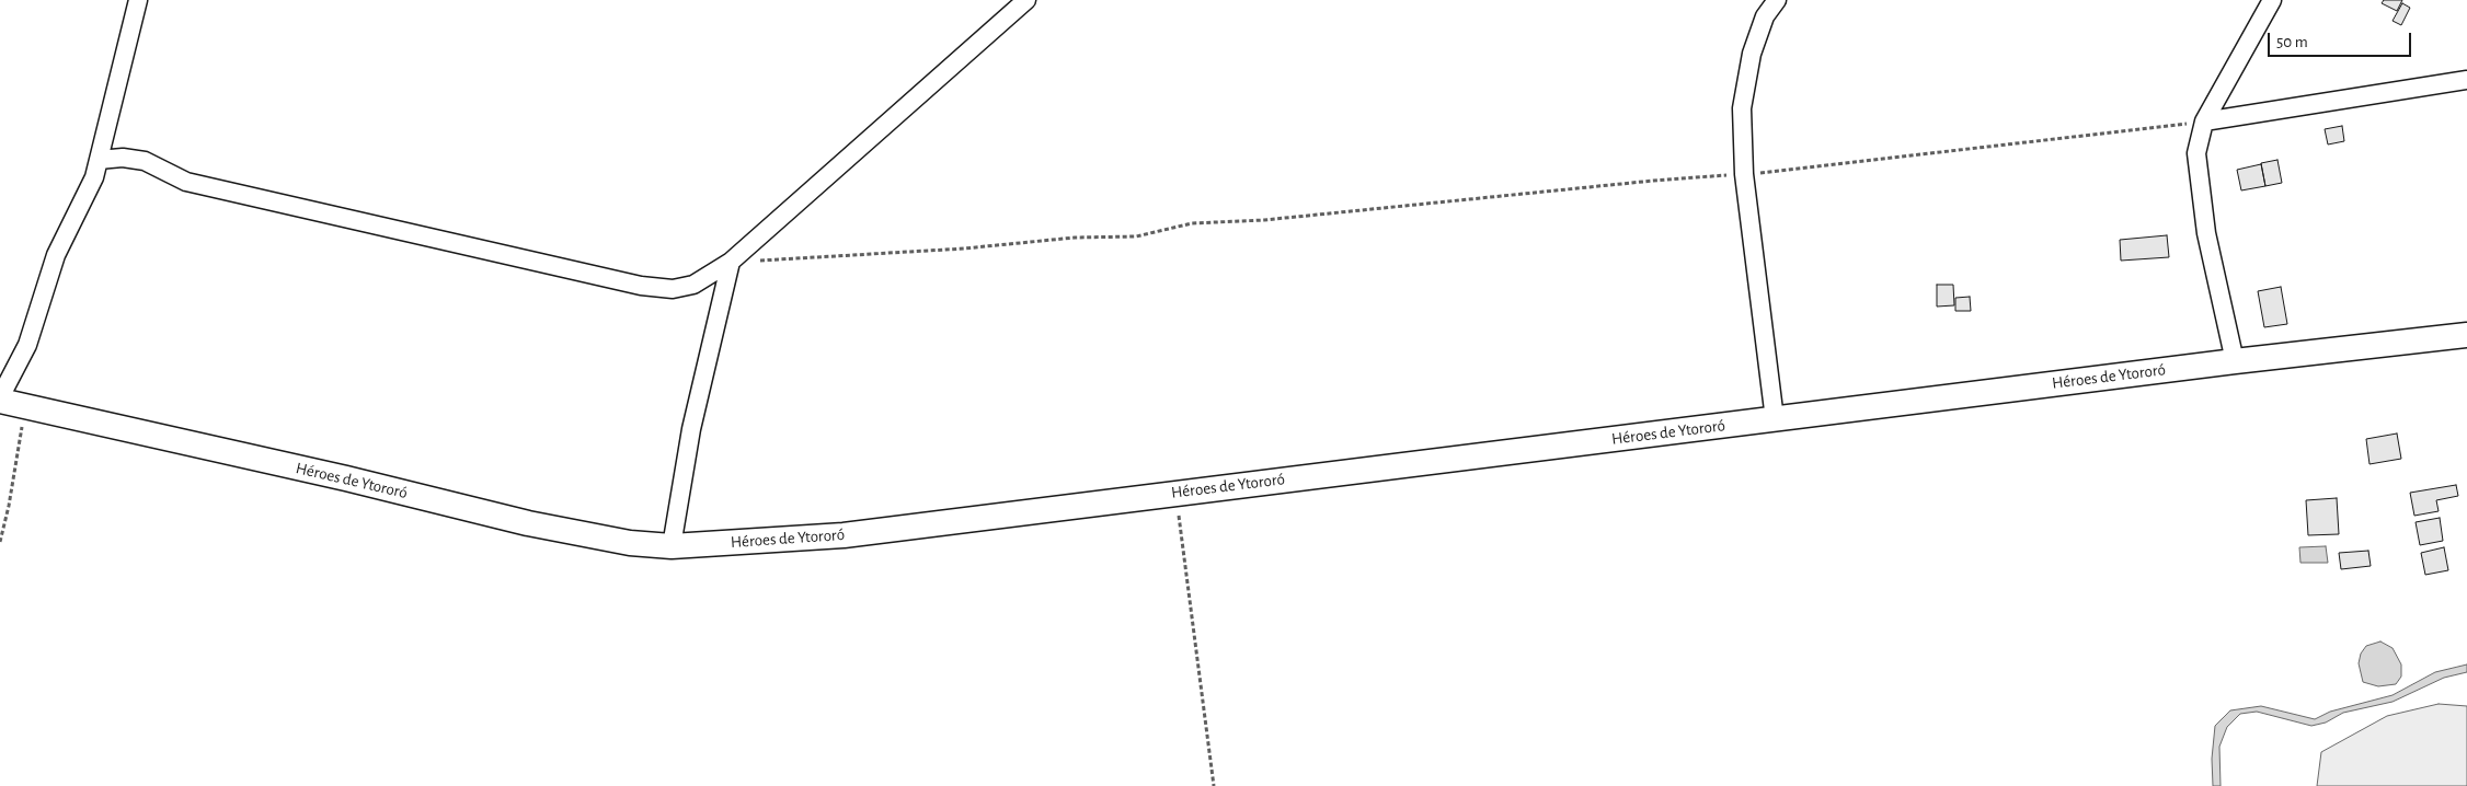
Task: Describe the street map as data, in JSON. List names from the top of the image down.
{
  "streets": {
    "main road": ["Héroes de Ytororó"]
  },
  "scale_bar": "50 m"
}
